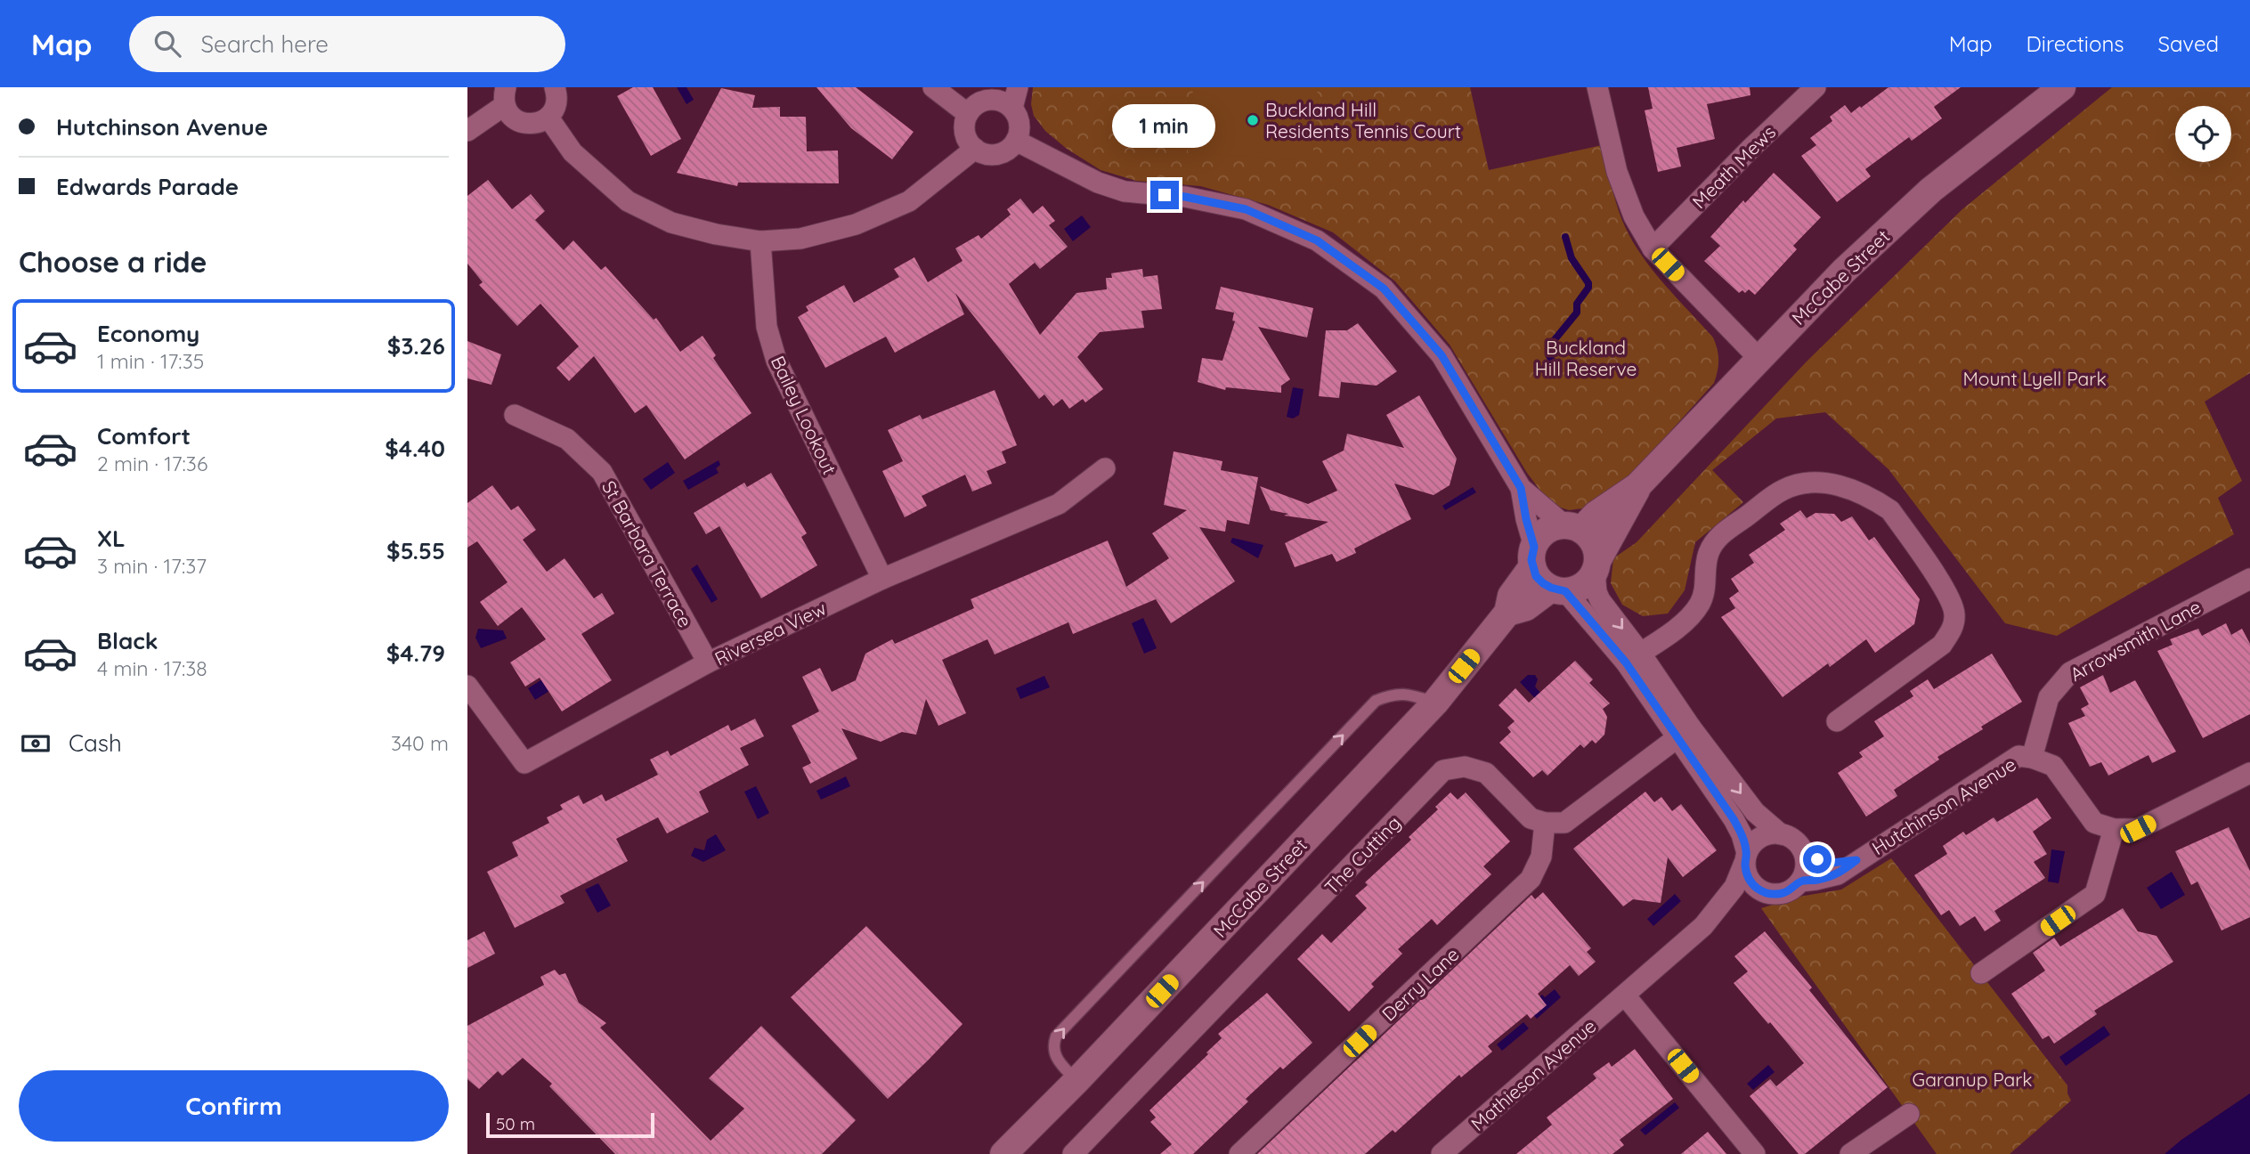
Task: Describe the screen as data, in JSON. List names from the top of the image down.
{
  "streets": {
    "street": [
      "Meath Mews",
      "McCabe Street",
      "Bailey Lookout",
      "St Barbara Terrace",
      "Riversea View",
      "Arrowsmith Lane",
      "Hutchinson Avenue",
      "The Cutting",
      "Derry Lane",
      "Mathieson Avenue"
    ]
  },
  "crossings": [
    ["Bailey Lookout", "Riversea View"],
    ["St Barbara Terrace", "Riversea View"],
    ["Arrowsmith Lane", "Hutchinson Avenue"],
    ["Hutchinson Avenue", "Mathieson Avenue"],
    ["The Cutting", "Derry Lane"]
  ],
  "parks": ["Buckland Hill Reserve", "Mount Lyell Park", "Garanup Park"],
  "places": ["Buckland Hill Residents Tennis Court"],
  "scale_bar": "50 m",
  "page": {
    "header": "Map",
    "search": "Search here",
    "nav": ["Map", "Directions", "Saved"],
    "banner": ["Hutchinson Avenue", "Edwards Parade"],
    "bubble": "1 min",
    "heading": "Choose a ride",
    "list": [
      {
        "name": "Economy",
        "note": "1 min · 17:35",
        "value": "$3.26"
      },
      {
        "name": "Comfort",
        "note": "2 min · 17:36",
        "value": "$4.40"
      },
      {
        "name": "XL",
        "note": "3 min · 17:37",
        "value": "$5.55"
      },
      {
        "name": "Black",
        "note": "4 min · 17:38",
        "value": "$4.79"
      }
    ],
    "pay": ["Cash", "340 m"],
    "buttons": "Confirm",
    "scale": "50 m"
  }
}
